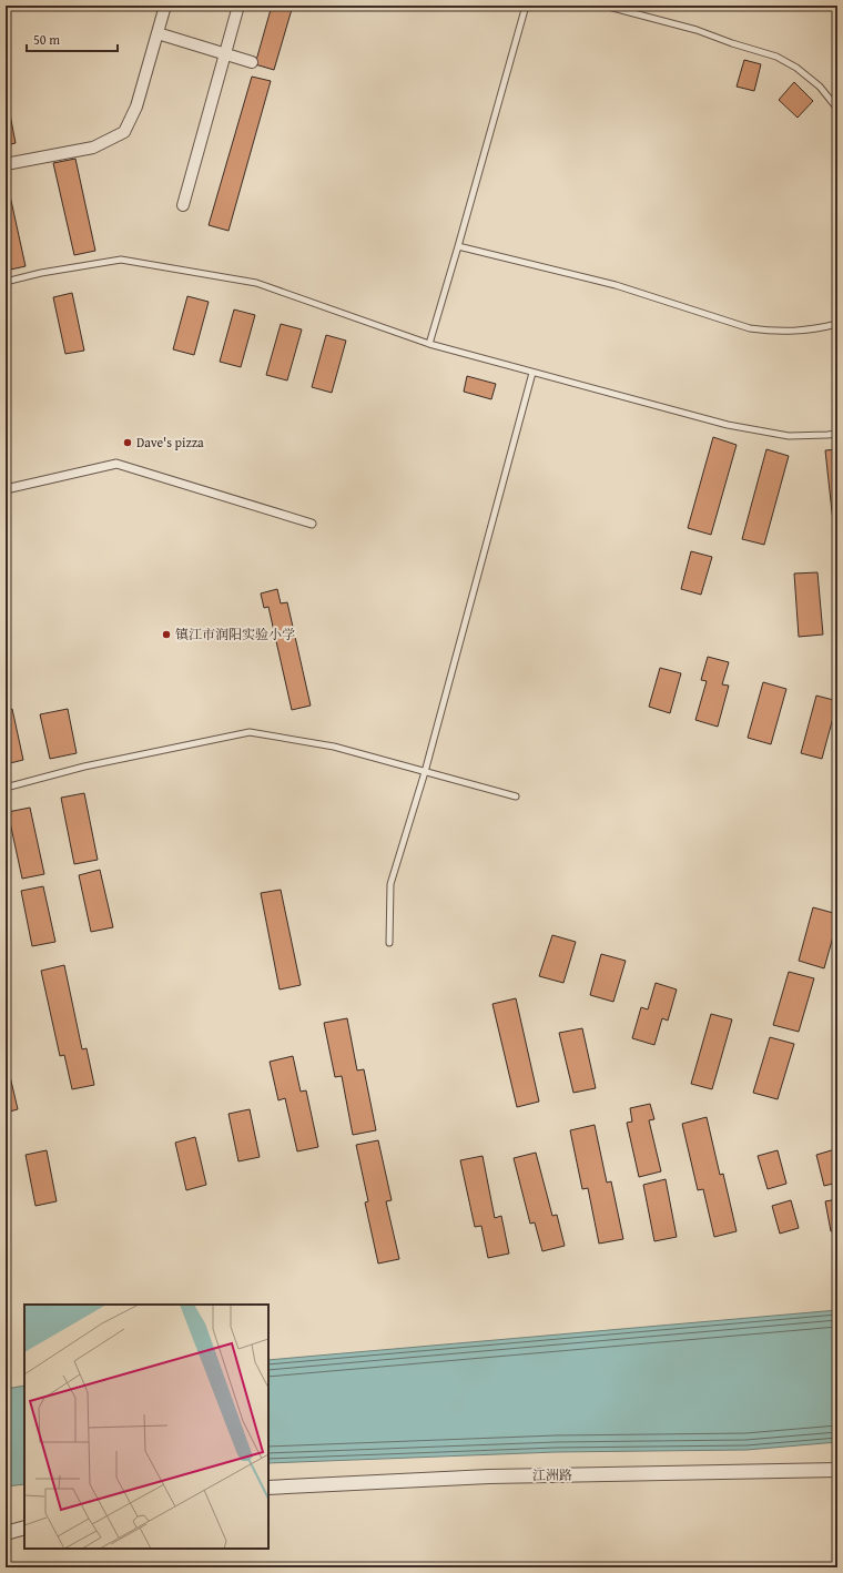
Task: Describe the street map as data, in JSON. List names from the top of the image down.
{
  "streets": {
    "street": ["江洲路"]
  },
  "places": ["Dave's pizza", "镇江市润阳实验小学"],
  "scale_bar": "50 m"
}
